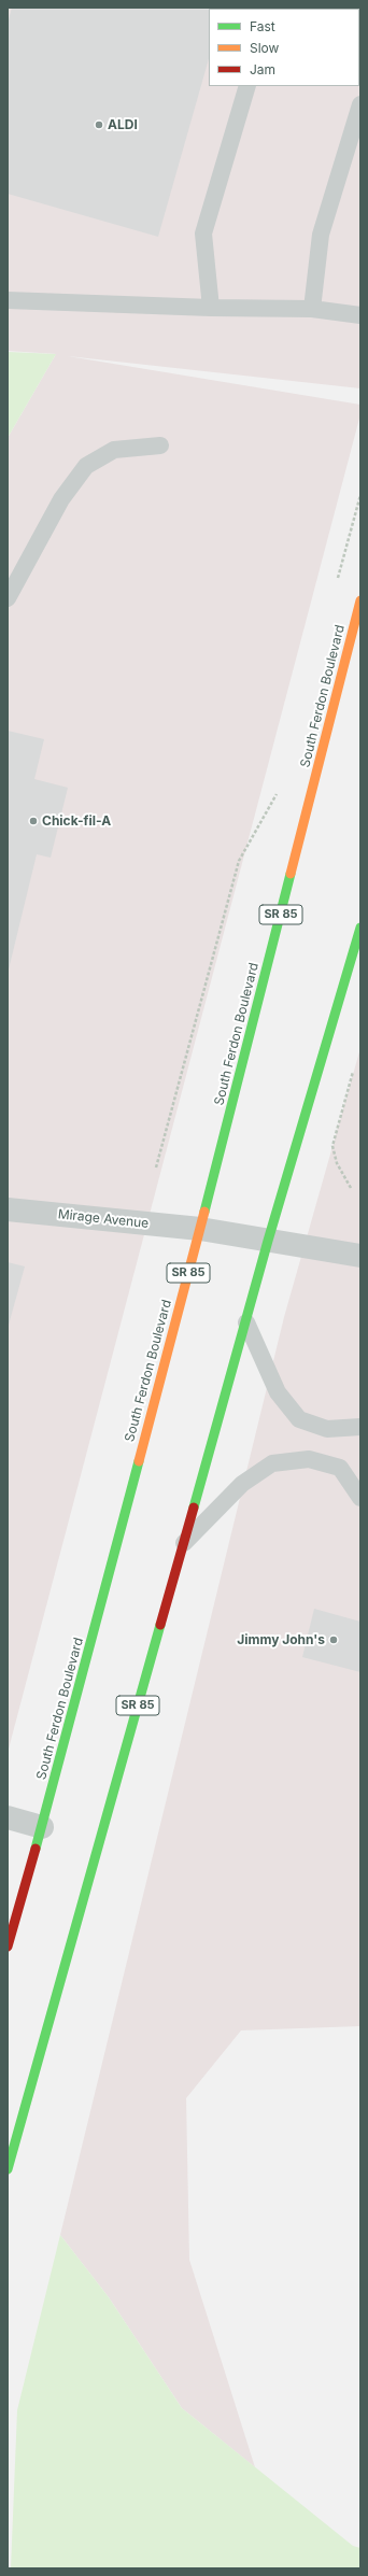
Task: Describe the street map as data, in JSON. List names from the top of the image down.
{
  "streets": {
    "main road": ["South Ferdon Boulevard", "SR 85"],
    "street": ["Mirage Avenue"]
  },
  "crossings": [
    ["South Ferdon Boulevard", "Mirage Avenue"],
    ["SR 85", "Mirage Avenue"]
  ],
  "places": ["ALDI", "Chick-fil-A", "Jimmy John's"],
  "legend": ["Fast", "Slow", "Jam"]
}
